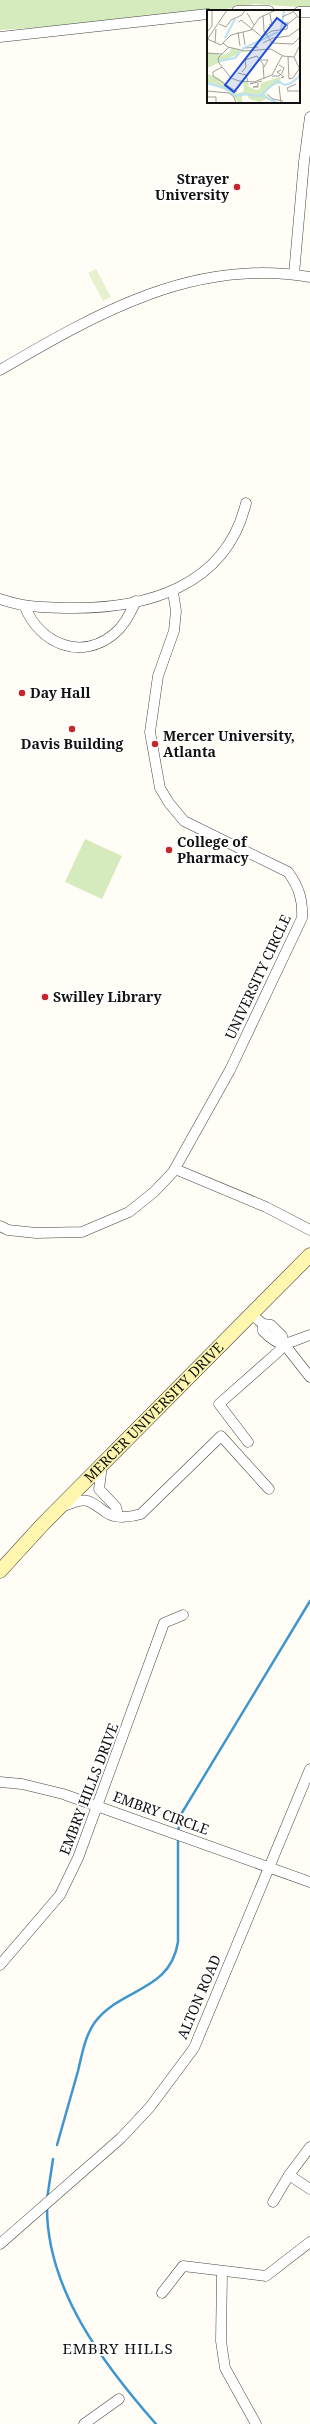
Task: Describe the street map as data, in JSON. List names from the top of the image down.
{
  "streets": {
    "street": [
      "UNIVERSITY CIRCLE",
      "MERCER UNIVERSITY DRIVE",
      "EMBRY HILLS DRIVE",
      "EMBRY CIRCLE",
      "ALTON ROAD"
    ]
  },
  "crossings": [
    ["EMBRY HILLS DRIVE", "EMBRY CIRCLE"],
    ["EMBRY CIRCLE", "ALTON ROAD"]
  ],
  "districts": ["EMBRY HILLS"],
  "places": [
    "Strayer University",
    "Day Hall",
    "Davis Building",
    "Mercer University, Atlanta",
    "College of Pharmacy",
    "Swilley Library"
  ]
}
